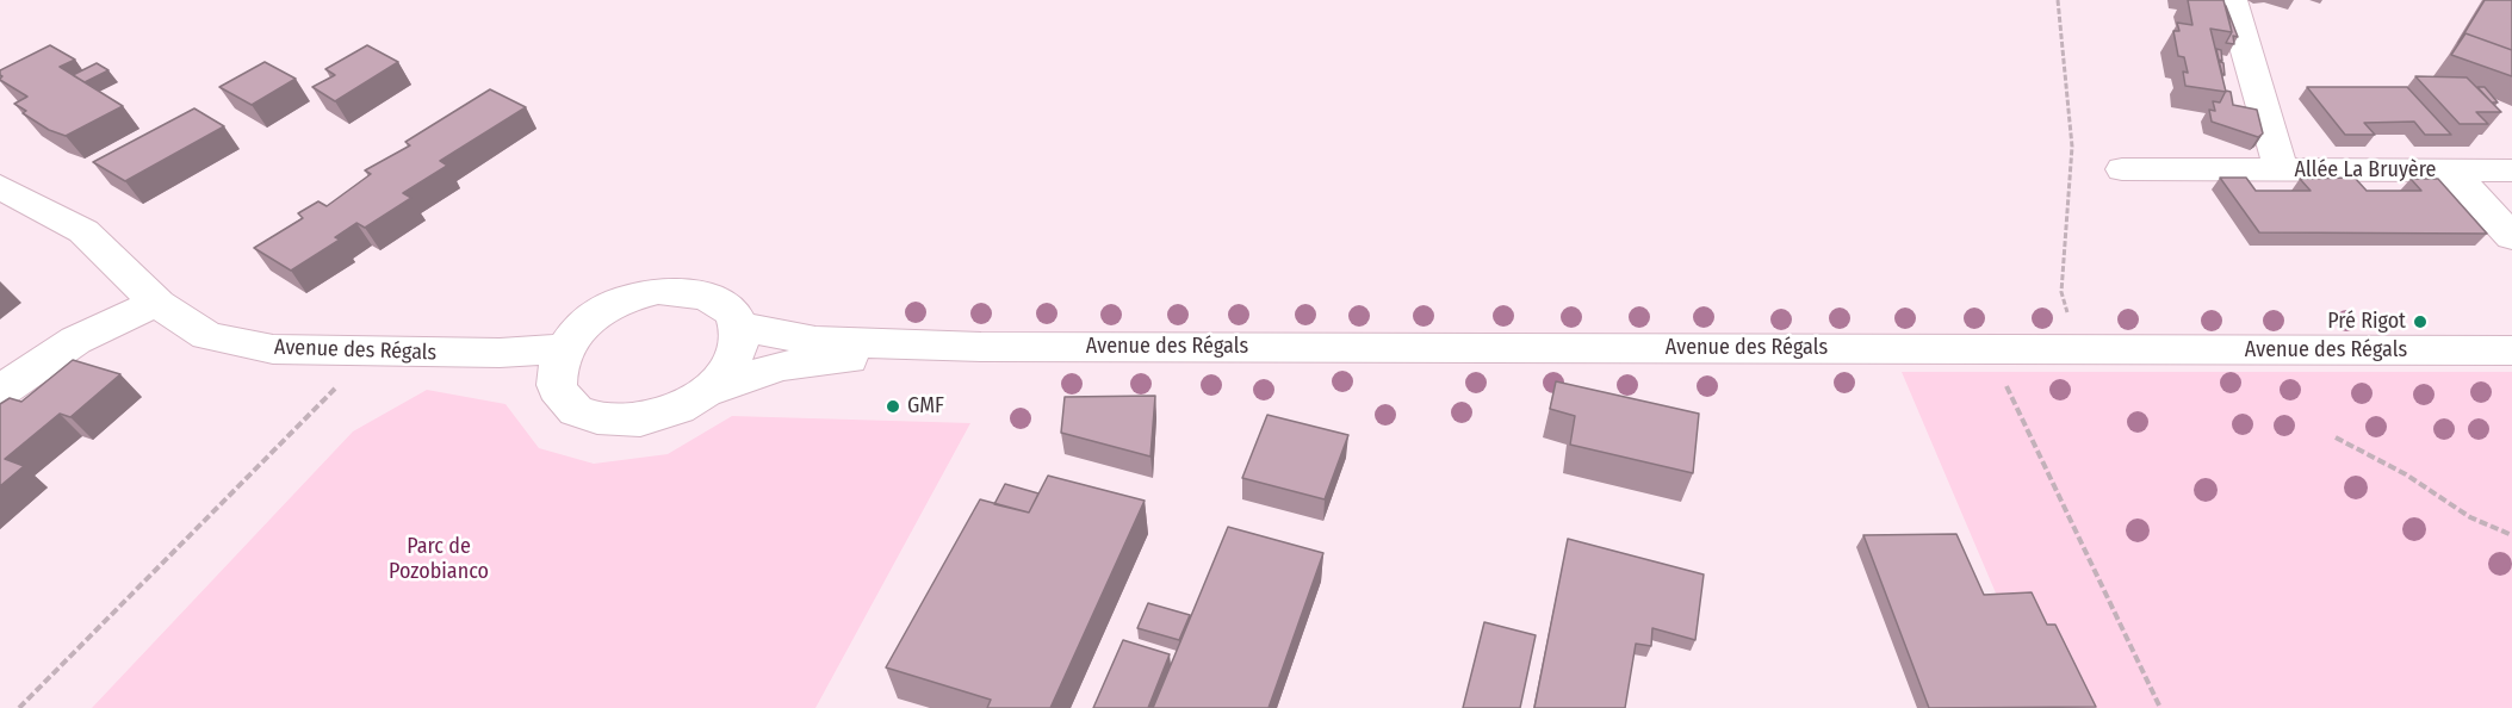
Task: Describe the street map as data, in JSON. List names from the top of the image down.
{
  "streets": {
    "street": ["Allée La Bruyère", "Avenue des Régals"]
  },
  "parks": ["Parc de Pozobianco"],
  "places": ["Pré Rigot", "GMF"]
}
